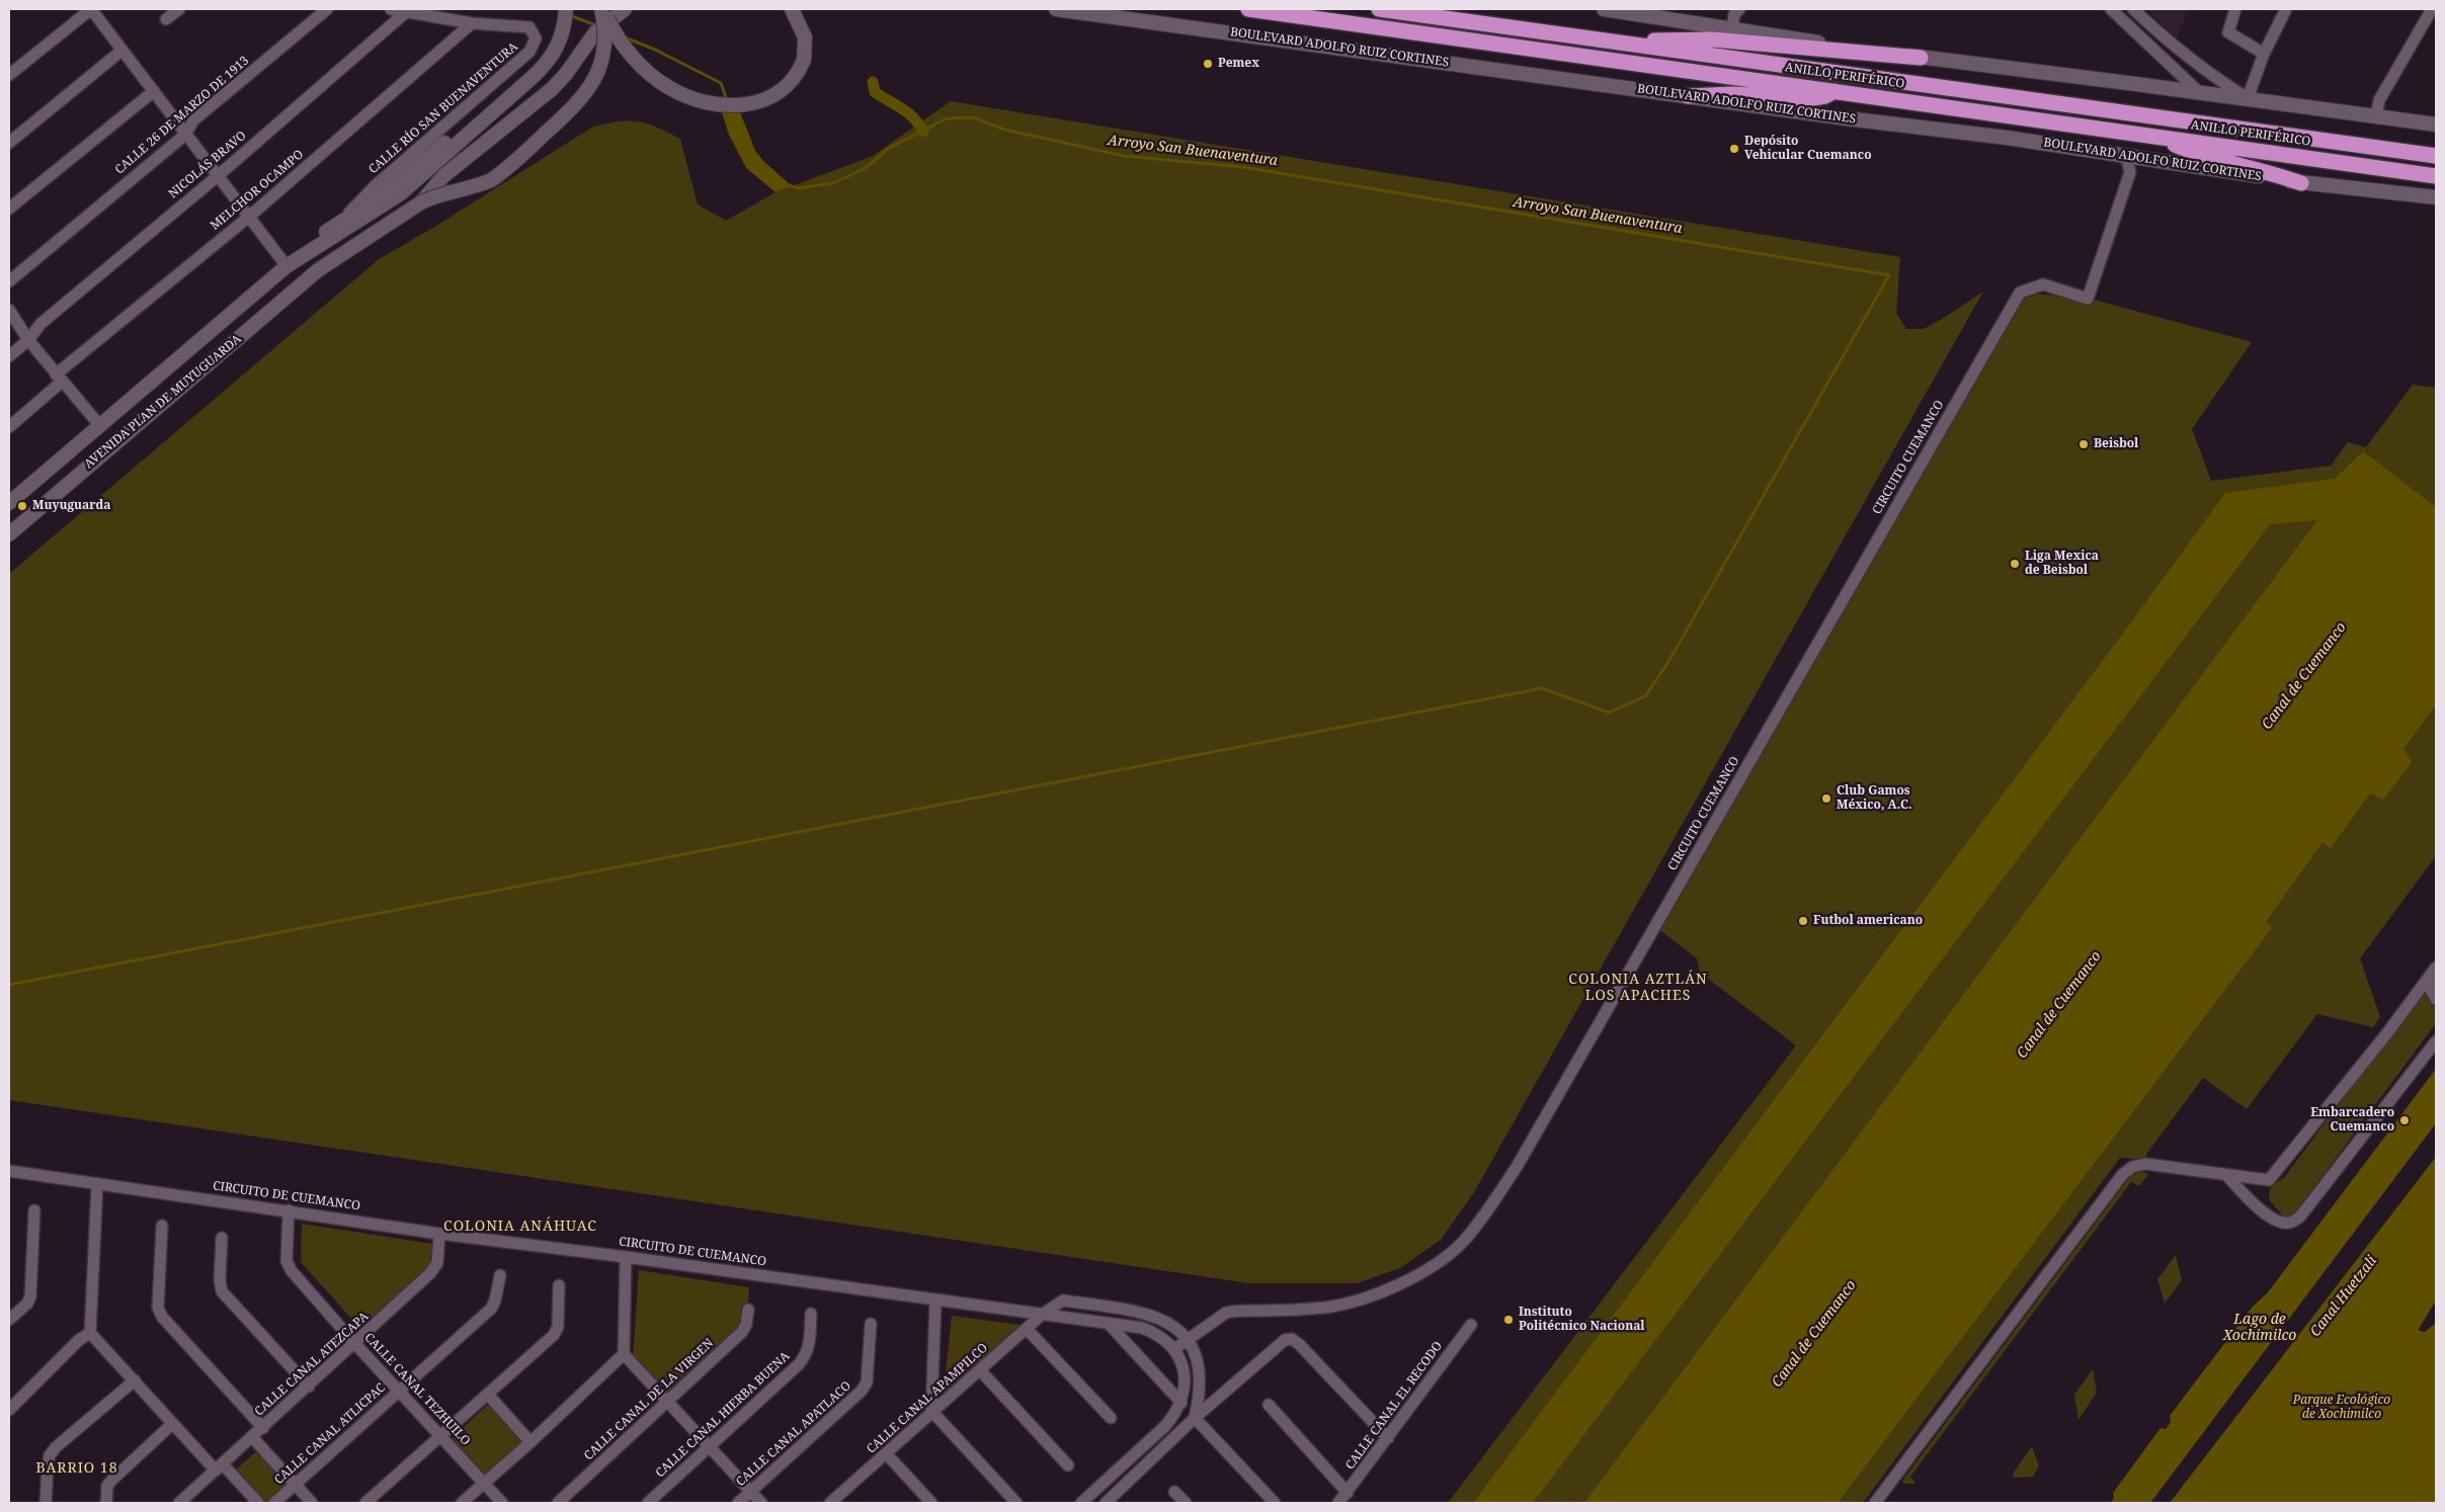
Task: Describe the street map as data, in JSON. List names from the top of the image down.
{
  "streets": {
    "highway": ["ANILLO PERIFÉRICO"],
    "main road": ["BOULEVARD ADOLFO RUIZ CORTINES", "AVENIDA PLAN DE MUYUGUARDA"],
    "street": [
      "CALLE RÍO SAN BUENAVENTURA",
      "CALLE 26 DE MARZO DE 1913",
      "NICOLÁS BRAVO",
      "MELCHOR OCAMPO",
      "CIRCUITO CUEMANCO",
      "CIRCUITO DE CUEMANCO",
      "CALLE CANAL ATEZCAPA",
      "CALLE CANAL TEZHUILO",
      "CALLE CANAL APAMPILCO",
      "CALLE CANAL DE LA VIRGEN",
      "CALLE CANAL EL RECODO",
      "CALLE CANAL HIERBA BUENA",
      "CALLE CANAL ATLICPAC",
      "CALLE CANAL APATLACO"
    ]
  },
  "crossings": [
    ["BOULEVARD ADOLFO RUIZ CORTINES", "CIRCUITO CUEMANCO"],
    ["CALLE RÍO SAN BUENAVENTURA", "NICOLÁS BRAVO"],
    ["CALLE RÍO SAN BUENAVENTURA", "MELCHOR OCAMPO"],
    ["CALLE RÍO SAN BUENAVENTURA", "AVENIDA PLAN DE MUYUGUARDA"],
    ["CIRCUITO CUEMANCO", "CIRCUITO DE CUEMANCO"],
    ["CIRCUITO DE CUEMANCO", "CALLE CANAL ATEZCAPA"],
    ["CIRCUITO DE CUEMANCO", "CALLE CANAL TEZHUILO"],
    ["CIRCUITO DE CUEMANCO", "CALLE CANAL APAMPILCO"],
    ["CALLE CANAL ATEZCAPA", "CALLE CANAL TEZHUILO"],
    ["CALLE CANAL TEZHUILO", "CALLE CANAL ATLICPAC"]
  ],
  "districts": ["COLONIA AZTLÁN LOS APACHES", "COLONIA ANÁHUAC", "BARRIO 18"],
  "water": [
    "Arroyo San Buenaventura",
    "Canal de Cuemanco",
    "Canal Huetzali",
    "Lago de Xochimilco"
  ],
  "parks": ["Parque Ecológico de Xochimilco"],
  "places": [
    "Pemex",
    "Depósito Vehicular Cuemanco",
    "Beisbol",
    "Muyuguarda",
    "Liga Mexica de Beisbol",
    "Club Gamos México, A.C.",
    "Futbol americano",
    "Embarcadero Cuemanco",
    "Instituto Politécnico Nacional"
  ]
}
